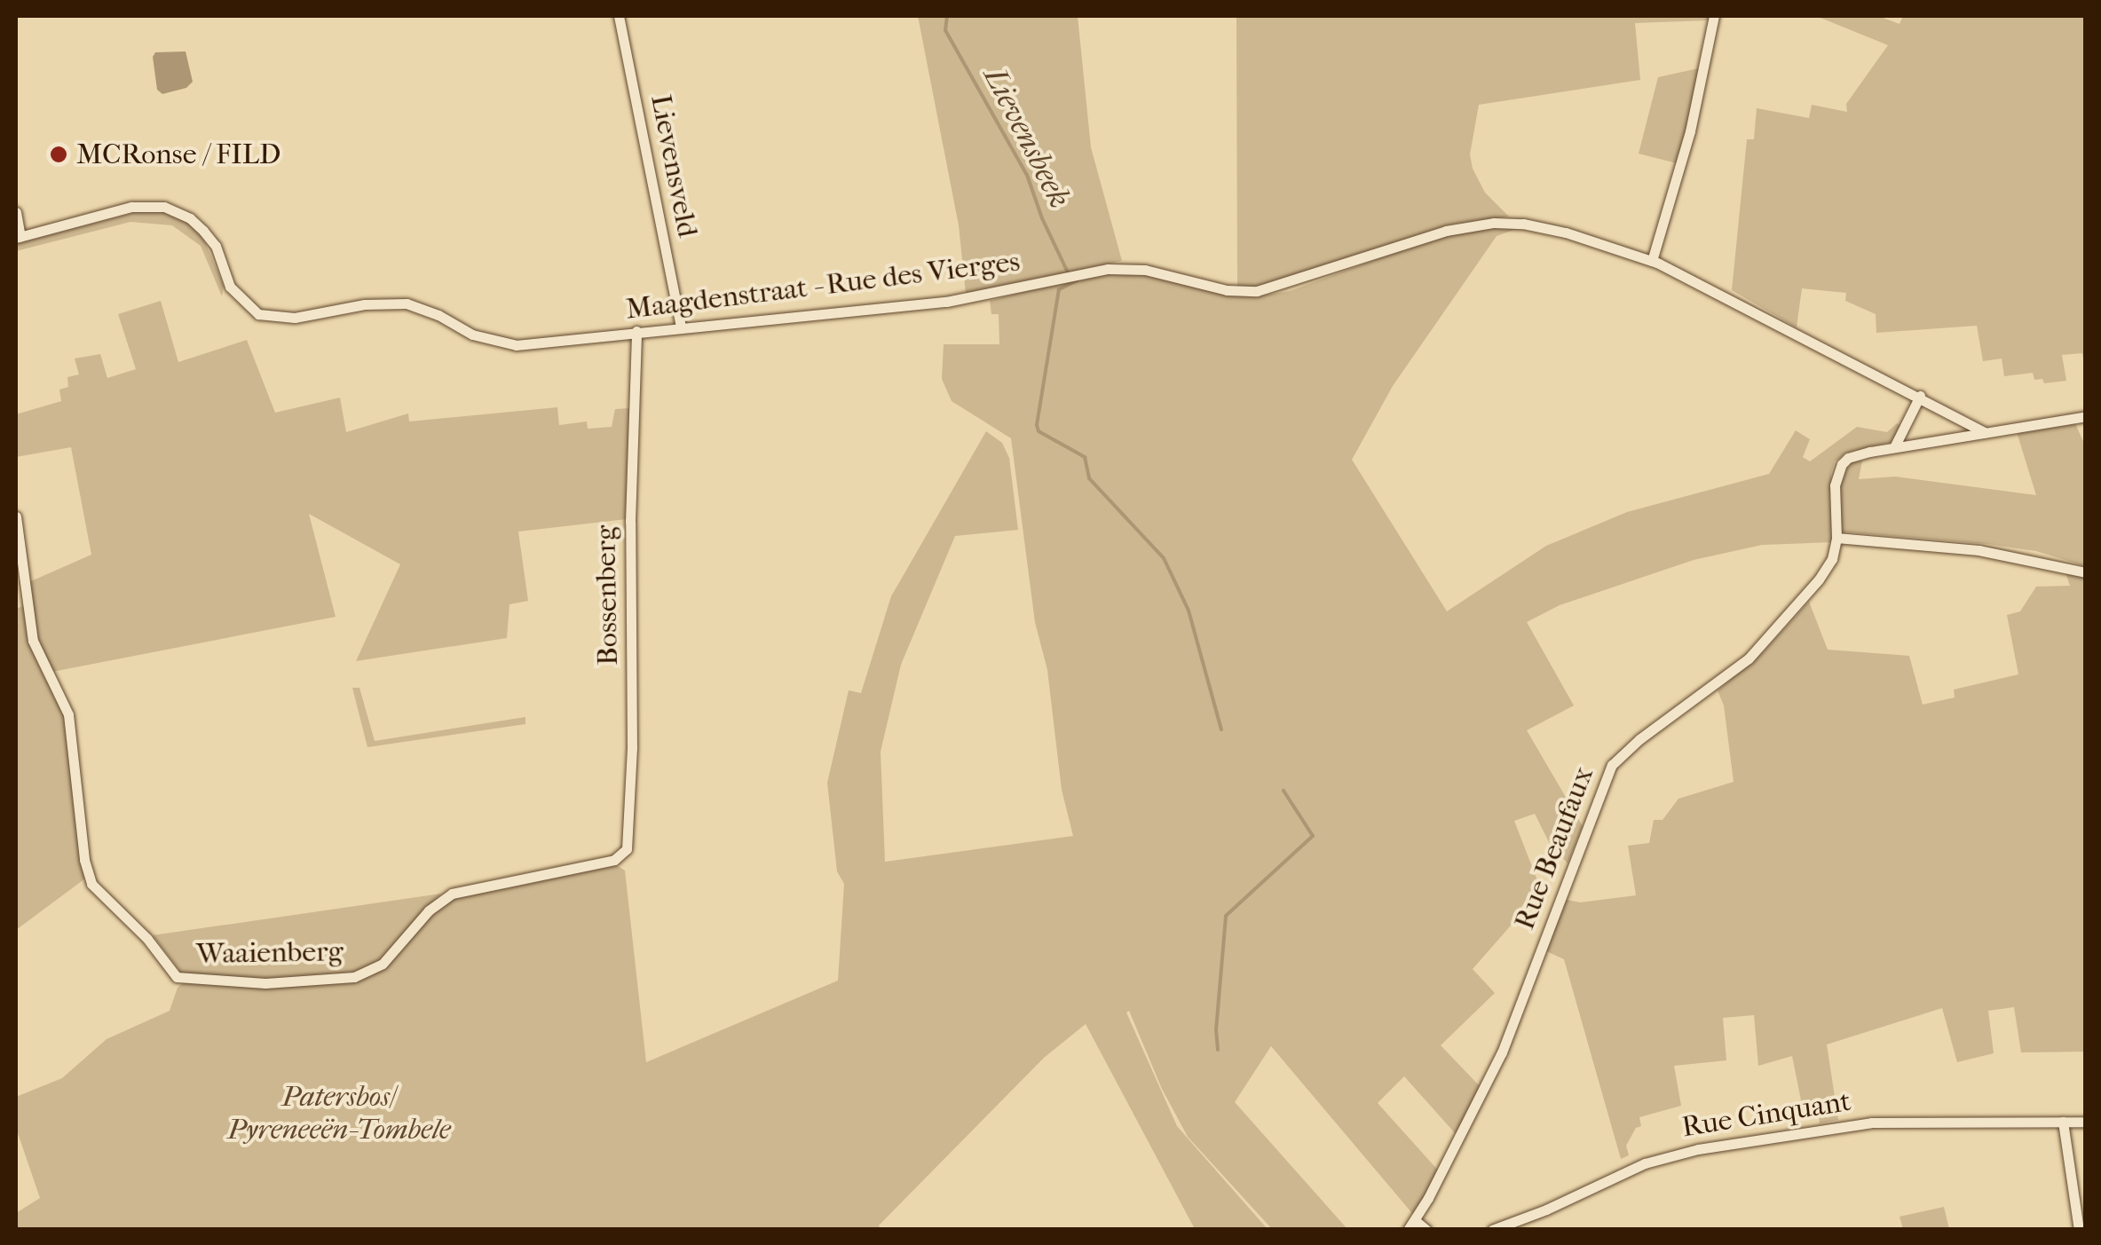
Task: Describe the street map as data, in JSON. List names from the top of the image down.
{
  "streets": {
    "street": [
      "Lievensveld",
      "Maagdenstraat - Rue des Vierges",
      "Bossenberg",
      "Rue Beaufaux",
      "Waaienberg",
      "Rue Cinquant"
    ]
  },
  "crossings": [
    ["Lievensveld", "Maagdenstraat - Rue des Vierges"],
    ["Maagdenstraat - Rue des Vierges", "Bossenberg"],
    ["Bossenberg", "Waaienberg"]
  ],
  "water": ["Lievensbeek"],
  "parks": ["Patersbos/ Pyreneeën-Tombele"],
  "places": ["MCRonse / FILD"]
}
